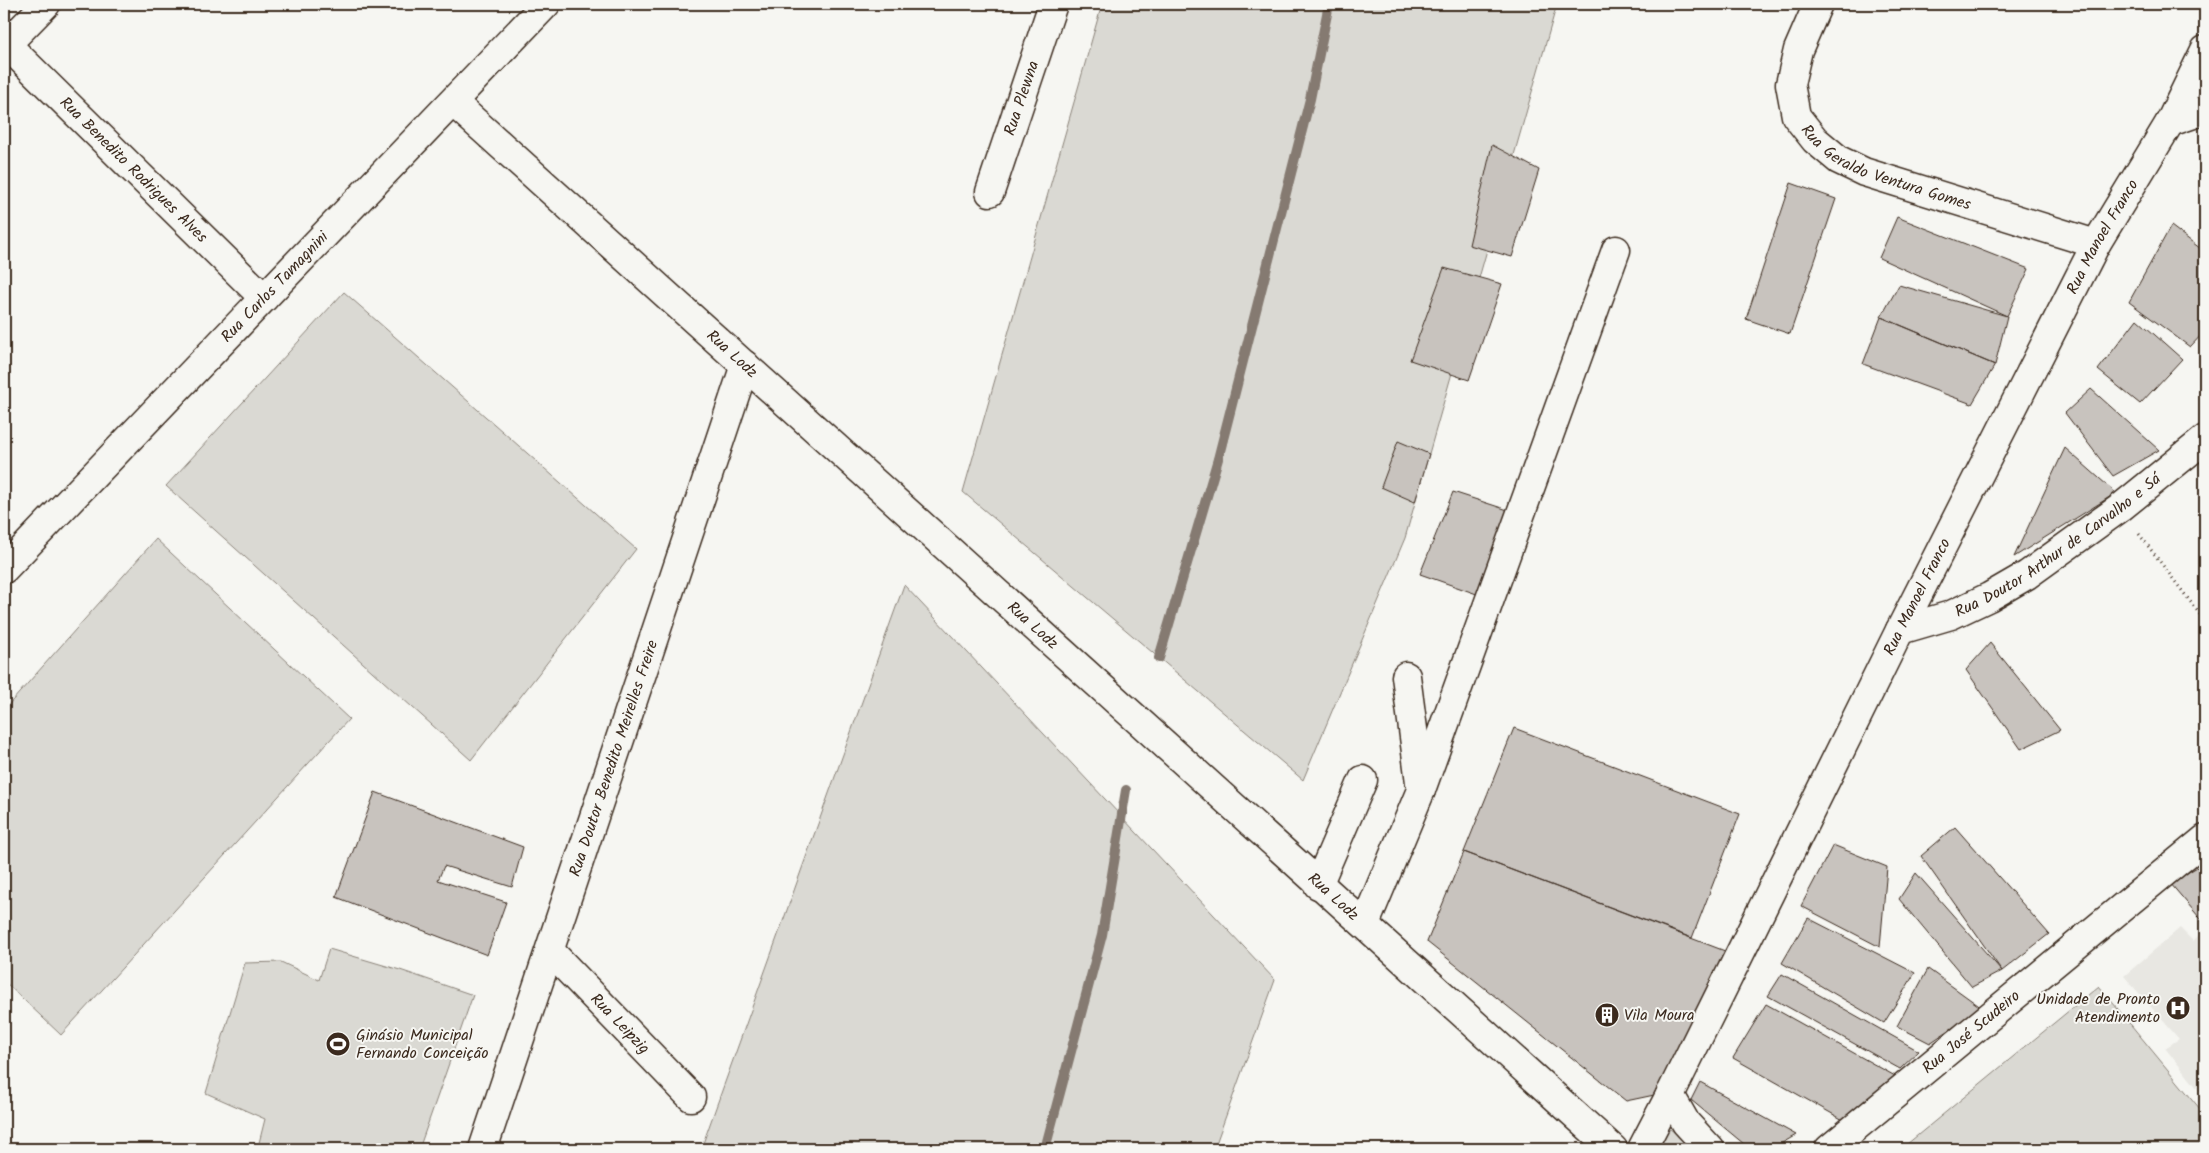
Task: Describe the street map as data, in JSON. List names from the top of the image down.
{
  "streets": {
    "street": [
      "Rua Plewna",
      "Rua Geraldo Ventura Gomes",
      "Rua Benedito Rodrigues Alves",
      "Rua Manoel Franco",
      "Rua Carlos Tamagnini",
      "Rua Lodz",
      "Rua Doutor Arthur de Carvalho e Sá",
      "Rua Doutor Benedito Meirelles Freire",
      "Rua Leipzig",
      "Rua José Scudeiro"
    ]
  },
  "crossings": [
    ["Rua Geraldo Ventura Gomes", "Rua Manoel Franco"],
    ["Rua Benedito Rodrigues Alves", "Rua Carlos Tamagnini"],
    ["Rua Manoel Franco", "Rua Doutor Arthur de Carvalho e Sá"],
    ["Rua Carlos Tamagnini", "Rua Lodz"],
    ["Rua Lodz", "Rua Doutor Benedito Meirelles Freire"],
    ["Rua Doutor Benedito Meirelles Freire", "Rua Leipzig"]
  ],
  "places": {
    "hospital": ["Unidade de Pronto Atendimento"],
    "building": ["Vila Moura"],
    "sports": ["Ginásio Municipal Fernando Conceição"]
  }
}
